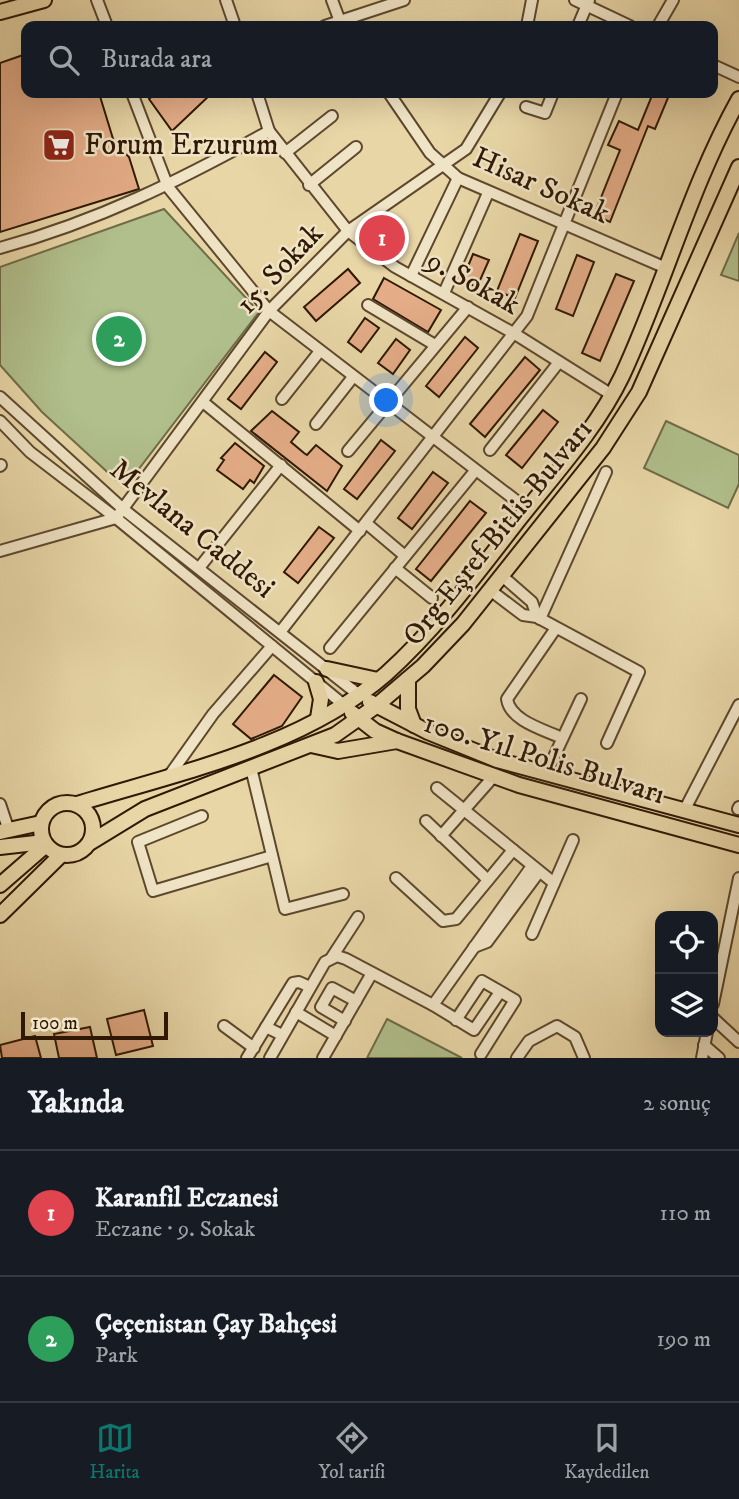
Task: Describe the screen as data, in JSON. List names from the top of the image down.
{
  "streets": {
    "main road": ["Org Eşref Bitlis Bulvarı", "100. Yıl Polis Bulvarı"],
    "street": [
      "Hisar Sokak",
      "15. Sokak",
      "9. Sokak",
      "Mevlana Caddesi"
    ]
  },
  "crossings": [
    ["Hisar Sokak", "15. Sokak"],
    ["15. Sokak", "9. Sokak"],
    ["15. Sokak", "Mevlana Caddesi"],
    ["Mevlana Caddesi", "100. Yıl Polis Bulvarı"],
    ["Org Eşref Bitlis Bulvarı", "100. Yıl Polis Bulvarı"]
  ],
  "places": {
    "supermarket": ["Forum Erzurum"]
  },
  "scale_bar": "100 m",
  "page": {
    "search": "Burada ara",
    "pins": ["1", "2"],
    "scale": "100 m",
    "heading": ["Yakında", "2 sonuç"],
    "list": [
      {
        "mark": "1",
        "name": "Karanfil Eczanesi",
        "note": "Eczane · 9. Sokak",
        "value": "110 m"
      },
      {
        "mark": "2",
        "name": "Çeçenistan Çay Bahçesi",
        "note": "Park",
        "value": "190 m"
      }
    ],
    "nav": ["Harita", "Yol tarifi", "Kaydedilen"]
  }
}
